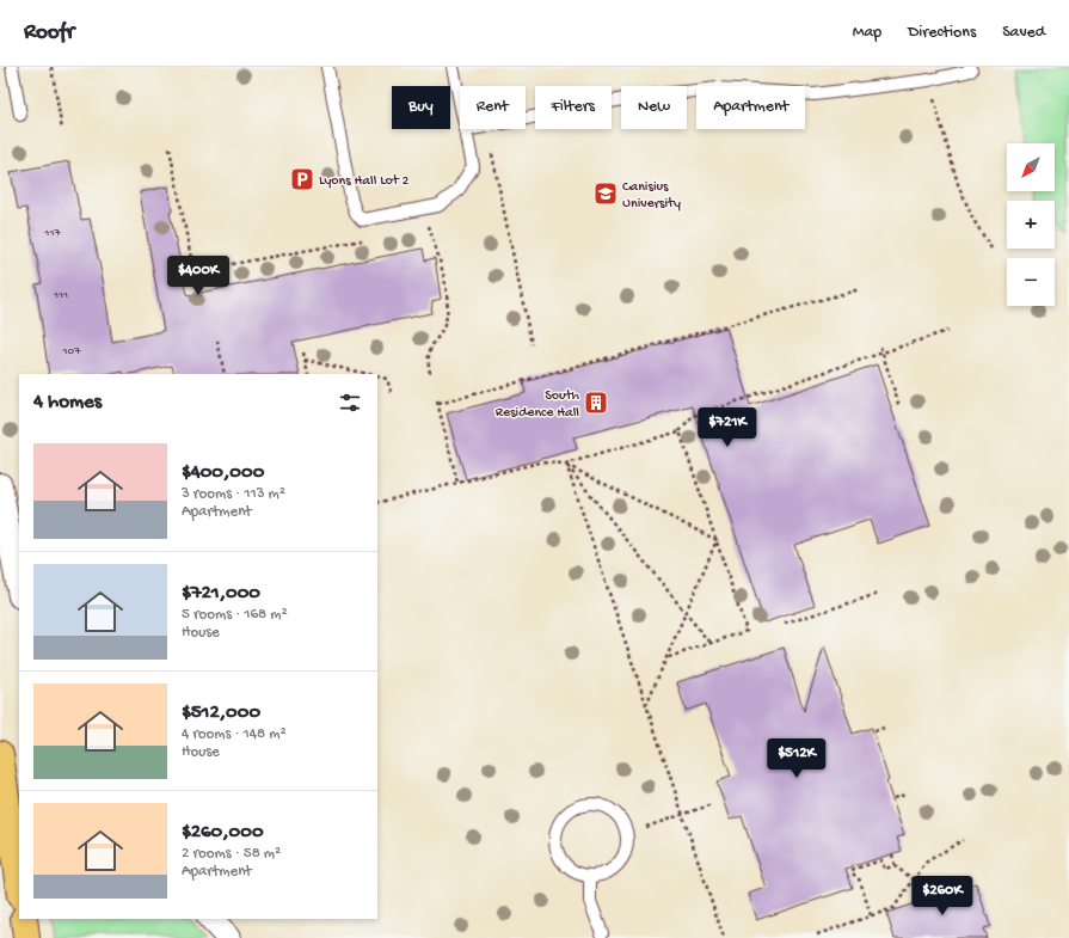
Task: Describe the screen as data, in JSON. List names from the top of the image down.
{
  "places": {
    "parking": ["Lyons Hall Lot 2"],
    "school or university": ["Canisius University"],
    "building": ["South Residence Hall"]
  },
  "house_numbers": ["117", "111", "107"],
  "north": "bottom left",
  "page": {
    "header": "Roofr",
    "nav": ["Map", "Directions", "Saved"],
    "chip": [
      "Buy",
      "Rent",
      "Filters",
      "New",
      "Apartment"
    ],
    "map_buttons": ["+", "−"],
    "price": [
      "$400K",
      "$721K",
      "$512K",
      "$260K"
    ],
    "heading": "4 homes",
    "list": [
      {
        "name": "$400,000",
        "note": "3 rooms · 113 m² · Apartment"
      },
      {
        "name": "$721,000",
        "note": "5 rooms · 168 m² · House"
      },
      {
        "name": "$512,000",
        "note": "4 rooms · 148 m² · House"
      },
      {
        "name": "$260,000",
        "note": "2 rooms · 58 m² · Apartment"
      }
    ]
  }
}
